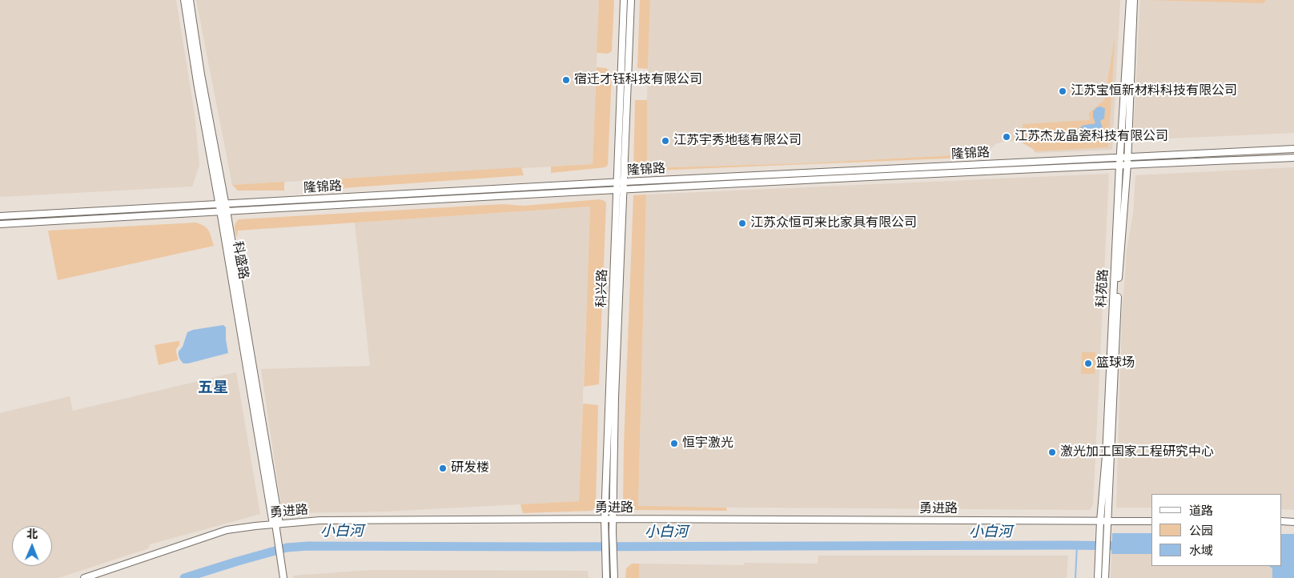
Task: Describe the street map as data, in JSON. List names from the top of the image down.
{
  "streets": {
    "main road": [
      "隆锦路",
      "科盛路",
      "科兴路",
      "科苑路",
      "勇进路"
    ]
  },
  "crossings": [
    ["隆锦路", "科盛路"],
    ["隆锦路", "科兴路"],
    ["隆锦路", "科苑路"],
    ["科盛路", "勇进路"],
    ["科兴路", "勇进路"],
    ["科苑路", "勇进路"]
  ],
  "districts": ["五星"],
  "water": ["小白河"],
  "places": [
    "宿迁才钰科技有限公司",
    "江苏宝恒新材料科技有限公司",
    "江苏杰龙晶瓷科技有限公司",
    "江苏宇秀地毯有限公司",
    "江苏众恒可来比家具有限公司",
    "篮球场",
    "恒宇激光",
    "激光加工国家工程研究中心",
    "研发楼"
  ],
  "legend": ["道路", "公园", "水域"],
  "north": "top"
}
